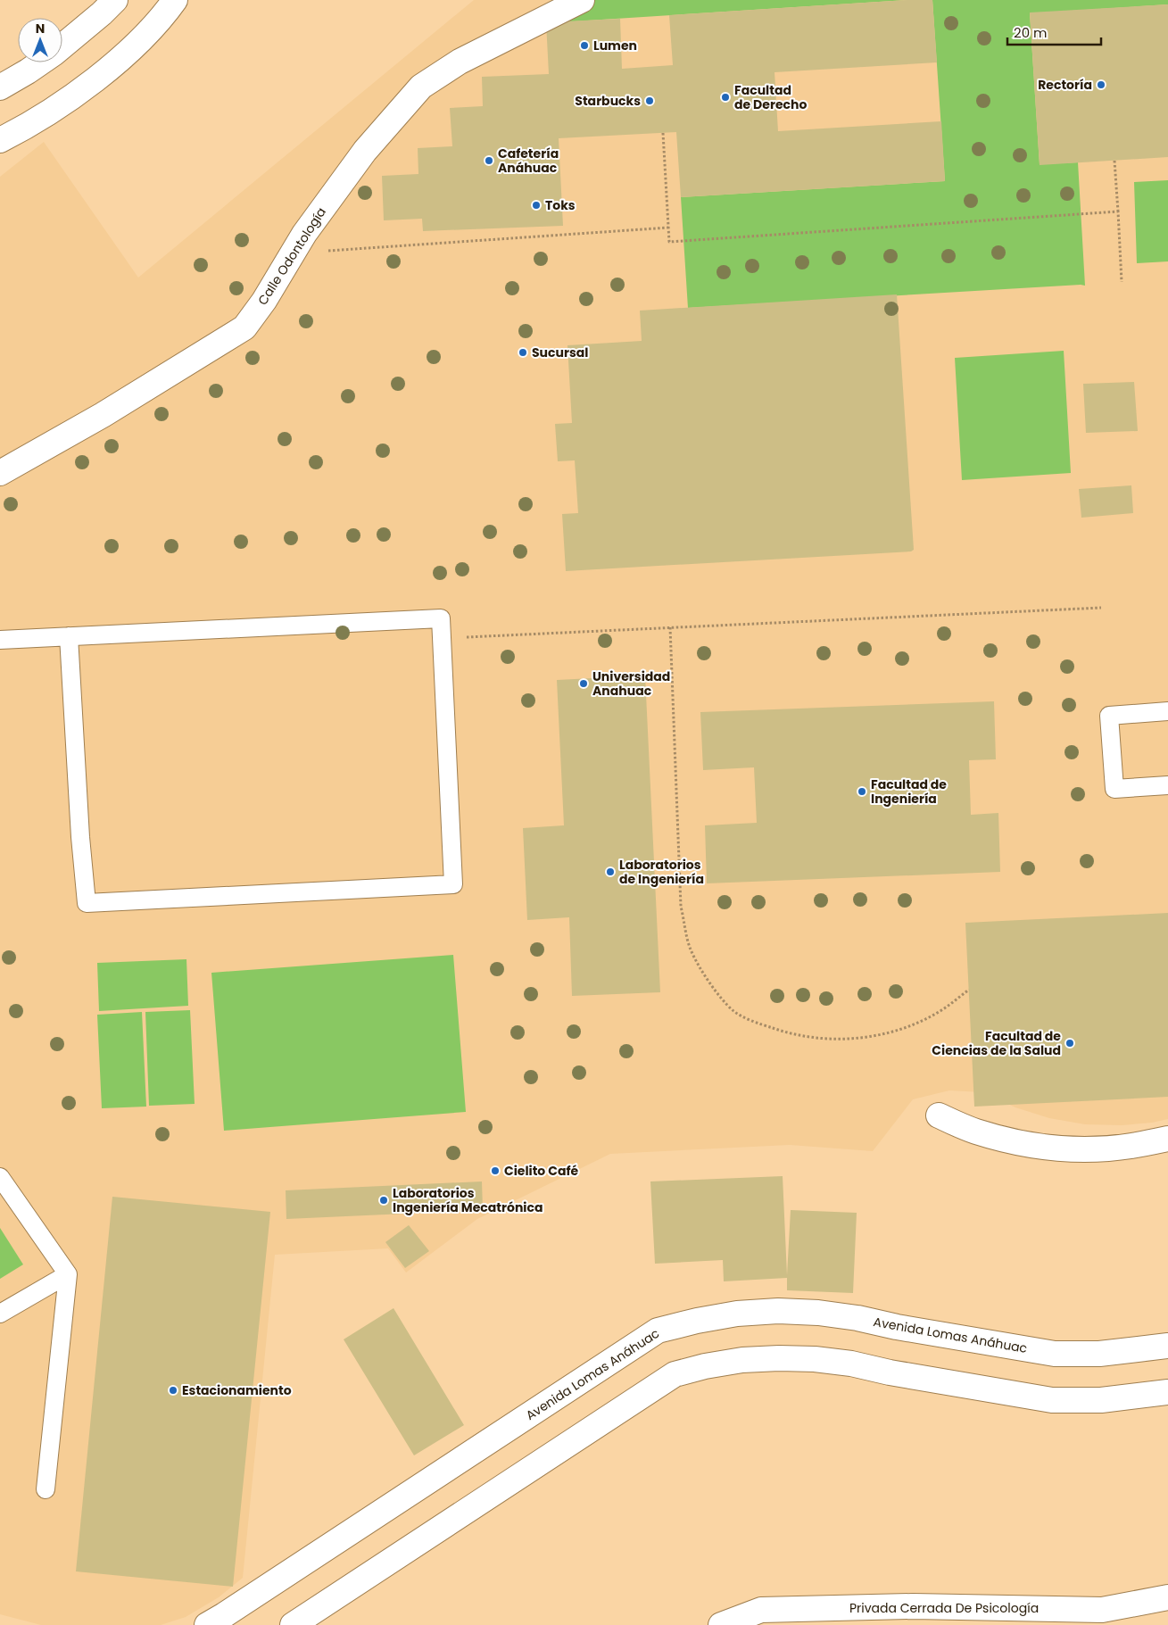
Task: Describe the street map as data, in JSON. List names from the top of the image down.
{
  "streets": {
    "main road": ["Calle Odontología", "Avenida Lomas Anáhuac", "Privada Cerrada De Psicología"]
  },
  "places": [
    "Lumen",
    "Rectoría",
    "Facultad de Derecho",
    "Starbucks",
    "Cafetería Anáhuac",
    "Toks",
    "Sucursal",
    "Universidad Anahuac",
    "Facultad de Ingeniería",
    "Laboratorios de Ingeniería",
    "Facultad de Ciencias de la Salud",
    "Cielito Café",
    "Laboratorios Ingeniería Mecatrónica",
    "Estacionamiento"
  ],
  "scale_bar": "20 m",
  "north": "top"
}
